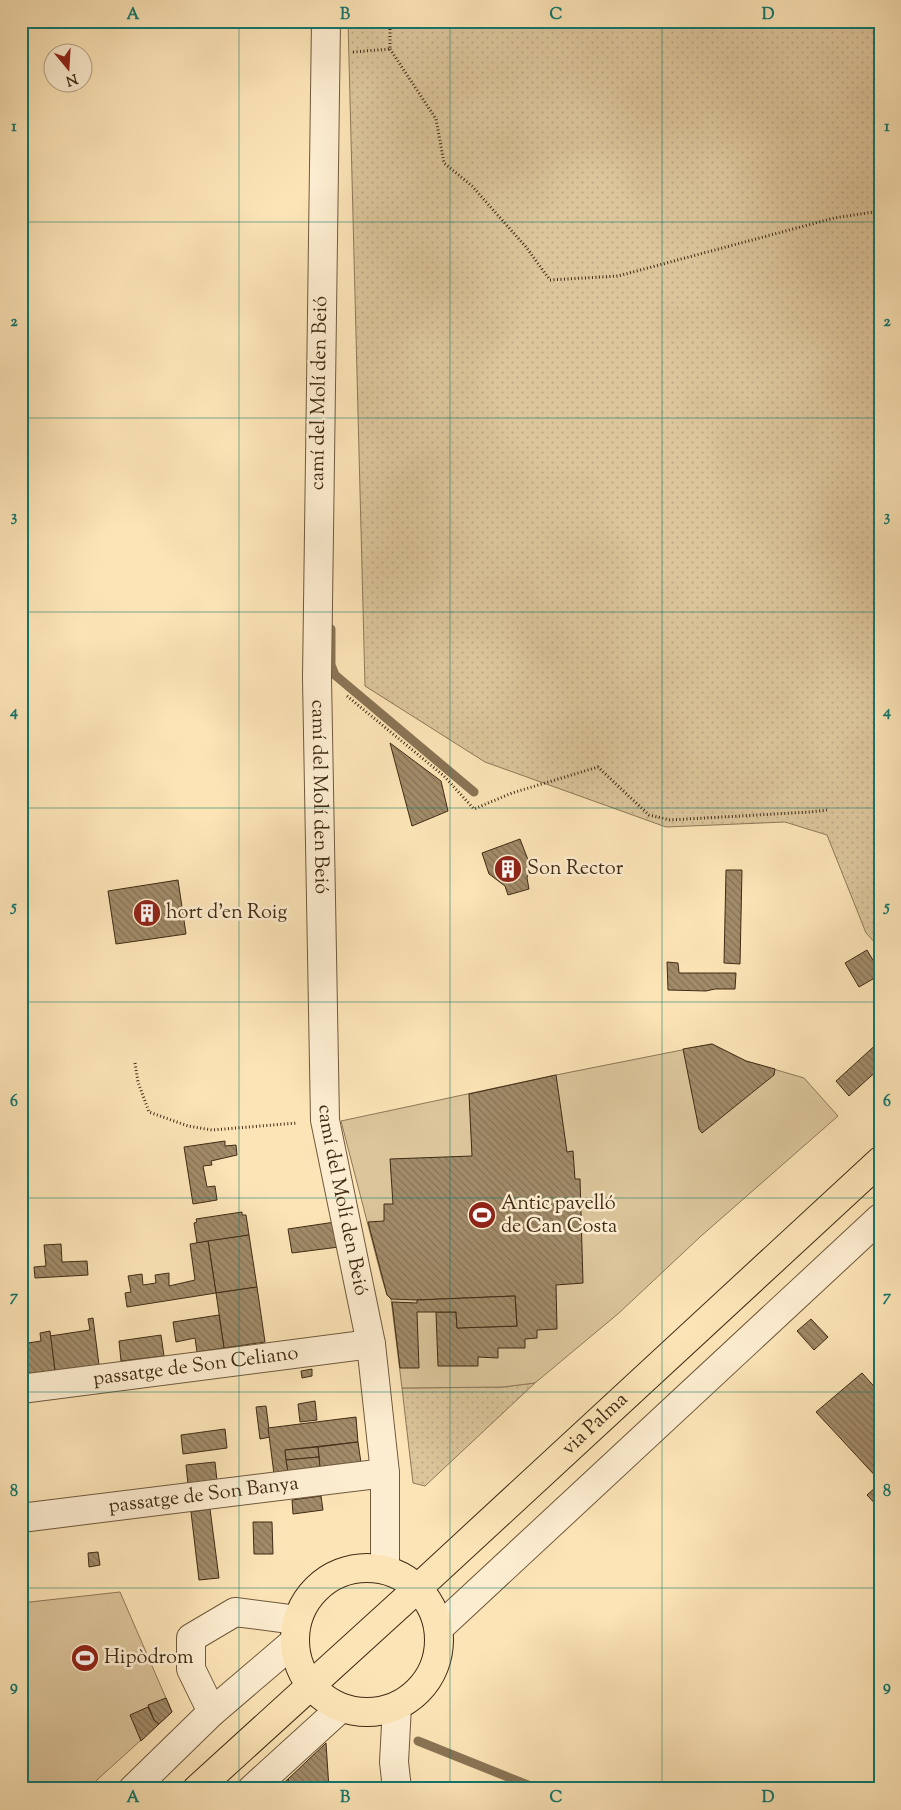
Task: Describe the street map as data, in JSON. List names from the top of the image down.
{
  "streets": {
    "main road": ["via Palma"],
    "street": ["camí del Molí den Beió", "passatge de Son Celiano", "passatge de Son Banya"]
  },
  "crossings": [
    ["camí del Molí den Beió", "passatge de Son Celiano"],
    ["camí del Molí den Beió", "passatge de Son Banya"]
  ],
  "places": {
    "building": ["Son Rector", "hort d'en Roig"],
    "sports": ["Antic pavelló de Can Costa", "Hipòdrom"]
  },
  "north": "bottom",
  "grid": {
    "columns": [
      "A",
      "B",
      "C",
      "D"
    ],
    "rows": [
      "1",
      "2",
      "3",
      "4",
      "5",
      "6",
      "7",
      "8",
      "9"
    ]
  }
}
